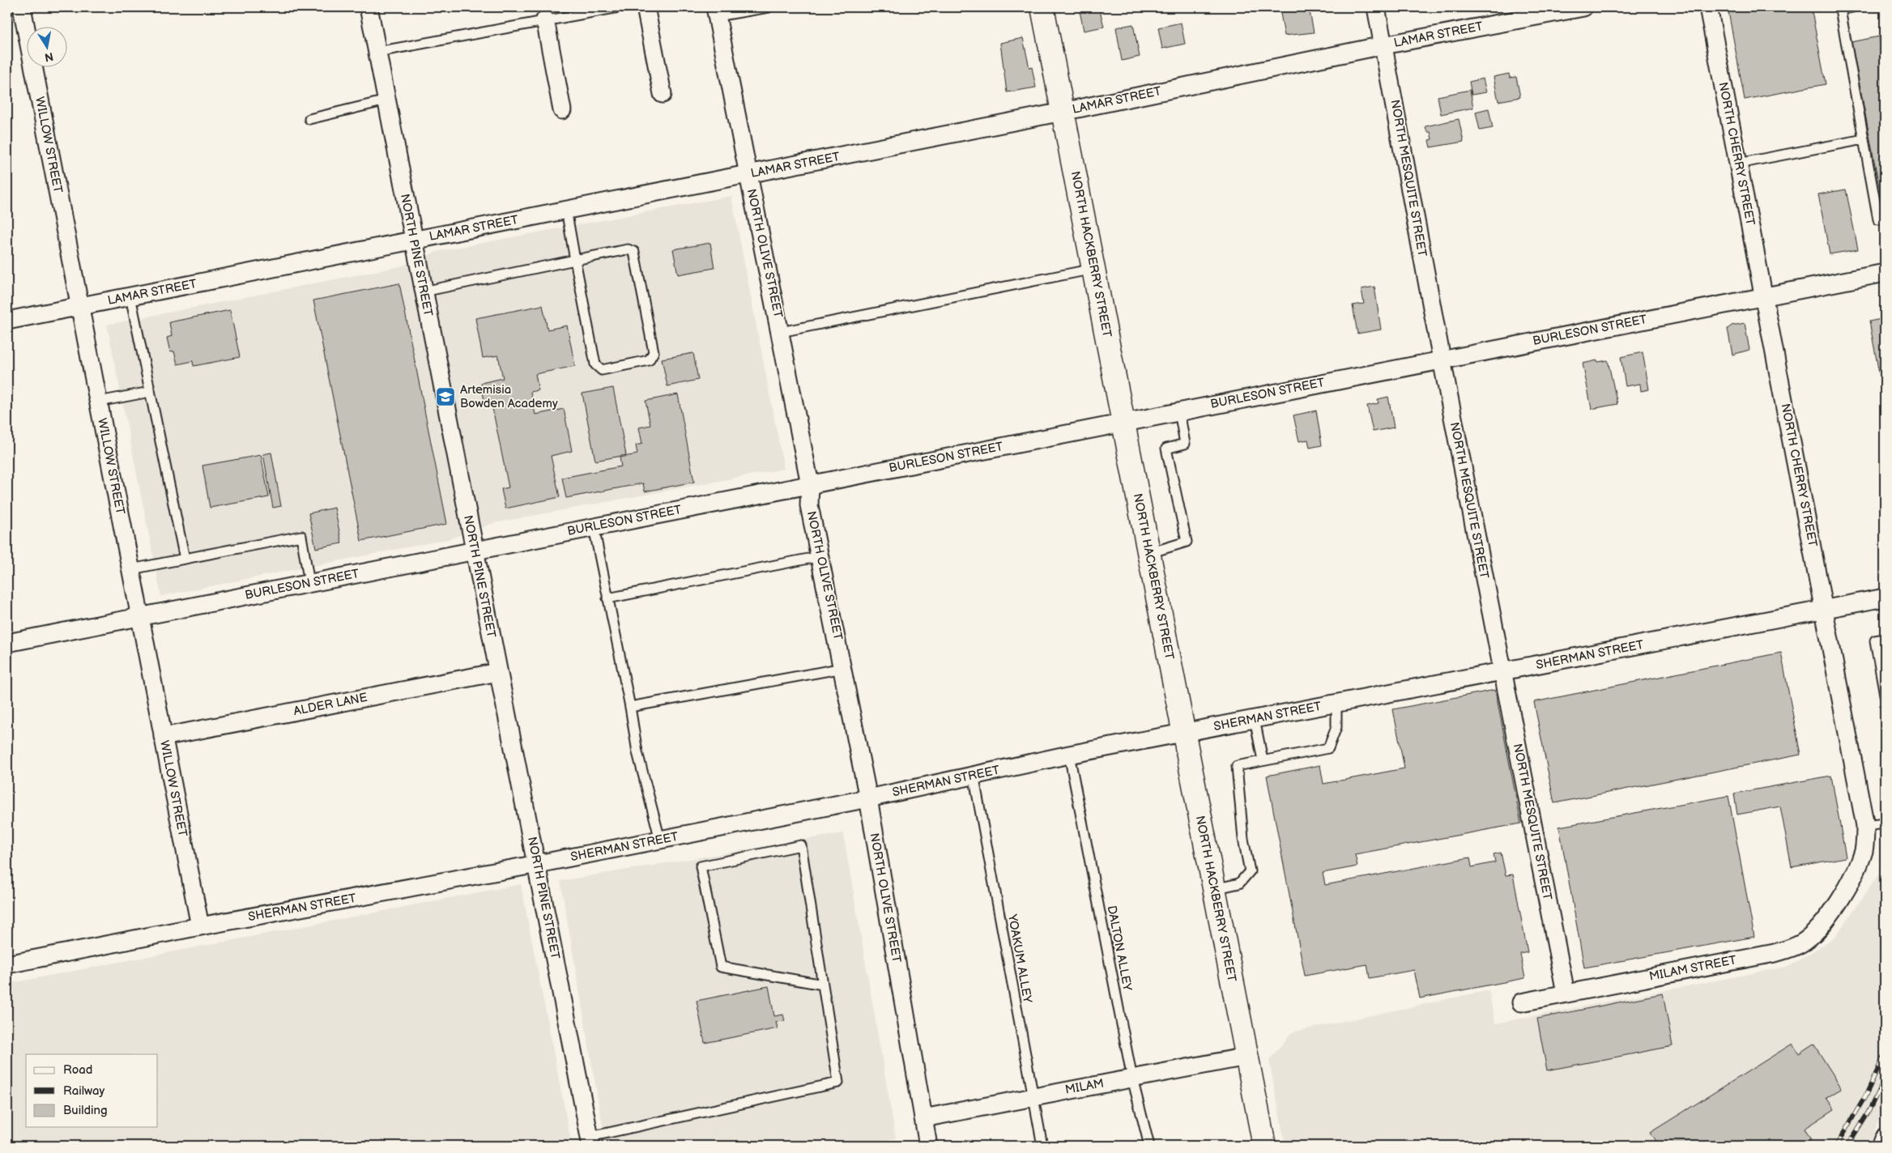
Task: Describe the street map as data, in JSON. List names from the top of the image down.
{
  "streets": {
    "main road": ["NORTH HACKBERRY STREET"],
    "street": [
      "LAMAR STREET",
      "WILLOW STREET",
      "NORTH CHERRY STREET",
      "NORTH MESQUITE STREET",
      "NORTH OLIVE STREET",
      "NORTH PINE STREET",
      "BURLESON STREET",
      "SHERMAN STREET",
      "ALDER LANE",
      "MILAM STREET",
      "MILAM"
    ],
    "lane": ["DALTON ALLEY", "YOAKUM ALLEY"]
  },
  "crossings": [
    ["LAMAR STREET", "WILLOW STREET"],
    ["LAMAR STREET", "NORTH MESQUITE STREET"],
    ["LAMAR STREET", "NORTH OLIVE STREET"],
    ["LAMAR STREET", "NORTH HACKBERRY STREET"],
    ["LAMAR STREET", "NORTH PINE STREET"],
    ["WILLOW STREET", "BURLESON STREET"],
    ["WILLOW STREET", "SHERMAN STREET"],
    ["WILLOW STREET", "ALDER LANE"],
    ["NORTH CHERRY STREET", "BURLESON STREET"],
    ["NORTH CHERRY STREET", "SHERMAN STREET"],
    ["NORTH CHERRY STREET", "MILAM STREET"],
    ["NORTH MESQUITE STREET", "BURLESON STREET"],
    ["NORTH MESQUITE STREET", "SHERMAN STREET"],
    ["NORTH MESQUITE STREET", "MILAM STREET"],
    ["NORTH OLIVE STREET", "BURLESON STREET"],
    ["NORTH OLIVE STREET", "SHERMAN STREET"],
    ["NORTH OLIVE STREET", "MILAM"],
    ["NORTH HACKBERRY STREET", "BURLESON STREET"],
    ["NORTH HACKBERRY STREET", "SHERMAN STREET"],
    ["NORTH HACKBERRY STREET", "MILAM"],
    ["NORTH PINE STREET", "BURLESON STREET"],
    ["NORTH PINE STREET", "SHERMAN STREET"],
    ["NORTH PINE STREET", "ALDER LANE"],
    ["SHERMAN STREET", "DALTON ALLEY"],
    ["SHERMAN STREET", "YOAKUM ALLEY"],
    ["DALTON ALLEY", "MILAM"],
    ["YOAKUM ALLEY", "MILAM"]
  ],
  "places": {
    "school or university": ["Artemisia Bowden Academy"]
  },
  "legend": ["Road", "Railway", "Building"],
  "north": "bottom"
}
